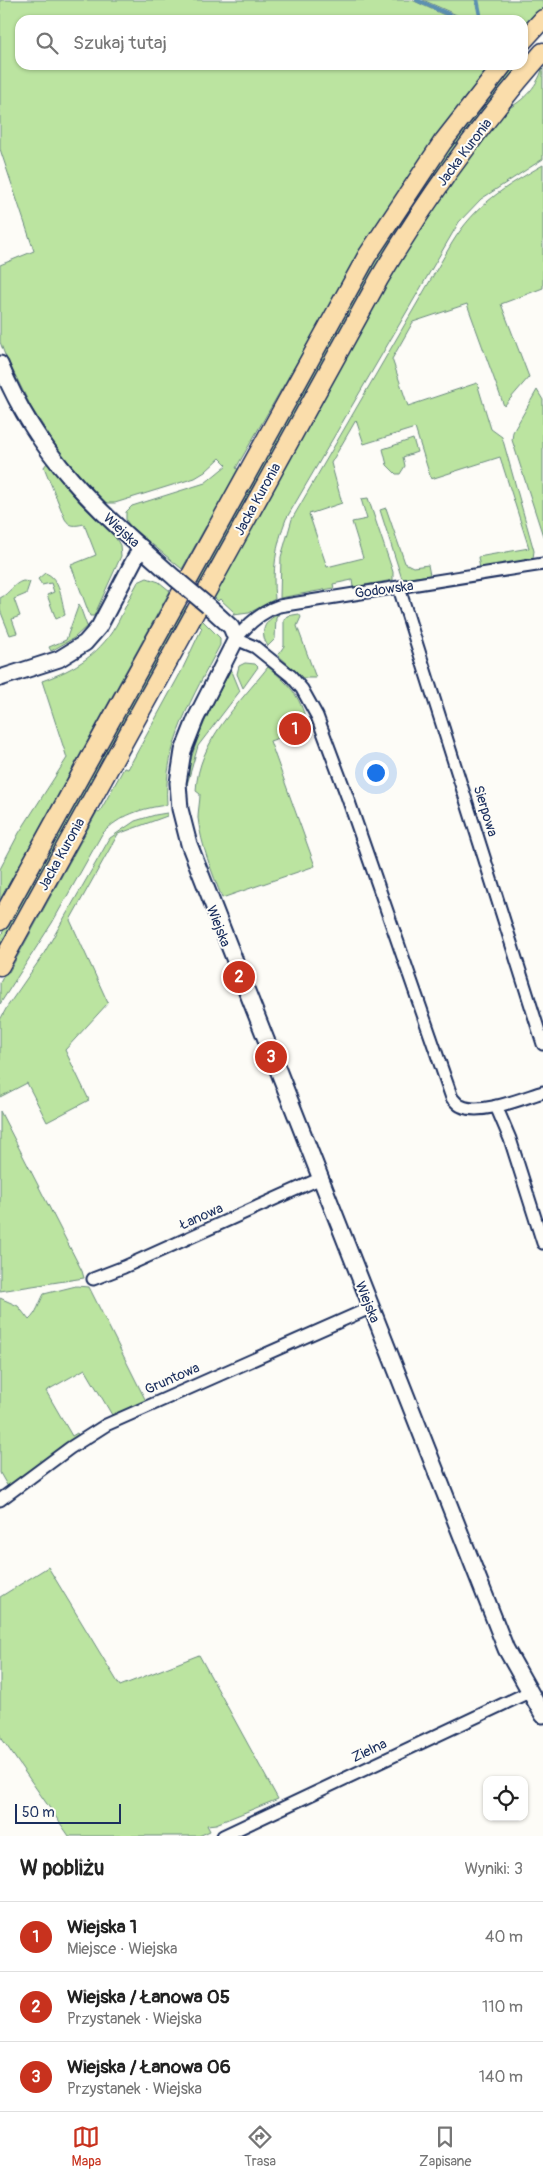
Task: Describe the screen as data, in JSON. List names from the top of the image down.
{
  "streets": {
    "main road": ["Jacka Kuronia"],
    "street": [
      "Wiejska",
      "Godowska",
      "Sierpowa",
      "Łanowa",
      "Gruntowa",
      "Zielna"
    ]
  },
  "crossings": [
    ["Wiejska", "Godowska"],
    ["Wiejska", "Łanowa"],
    ["Wiejska", "Gruntowa"],
    ["Wiejska", "Zielna"],
    ["Godowska", "Sierpowa"]
  ],
  "scale_bar": "50 m",
  "page": {
    "search": "Szukaj tutaj",
    "pins": ["1", "2", "3"],
    "scale": "50 m",
    "heading": ["W pobliżu", "Wyniki: 3"],
    "list": [
      {
        "mark": "1",
        "name": "Wiejska 1",
        "note": "Miejsce · Wiejska",
        "value": "40 m"
      },
      {
        "mark": "2",
        "name": "Wiejska / Łanowa 05",
        "note": "Przystanek · Wiejska",
        "value": "110 m"
      },
      {
        "mark": "3",
        "name": "Wiejska / Łanowa 06",
        "note": "Przystanek · Wiejska",
        "value": "140 m"
      }
    ],
    "nav": ["Mapa", "Trasa", "Zapisane"]
  }
}
